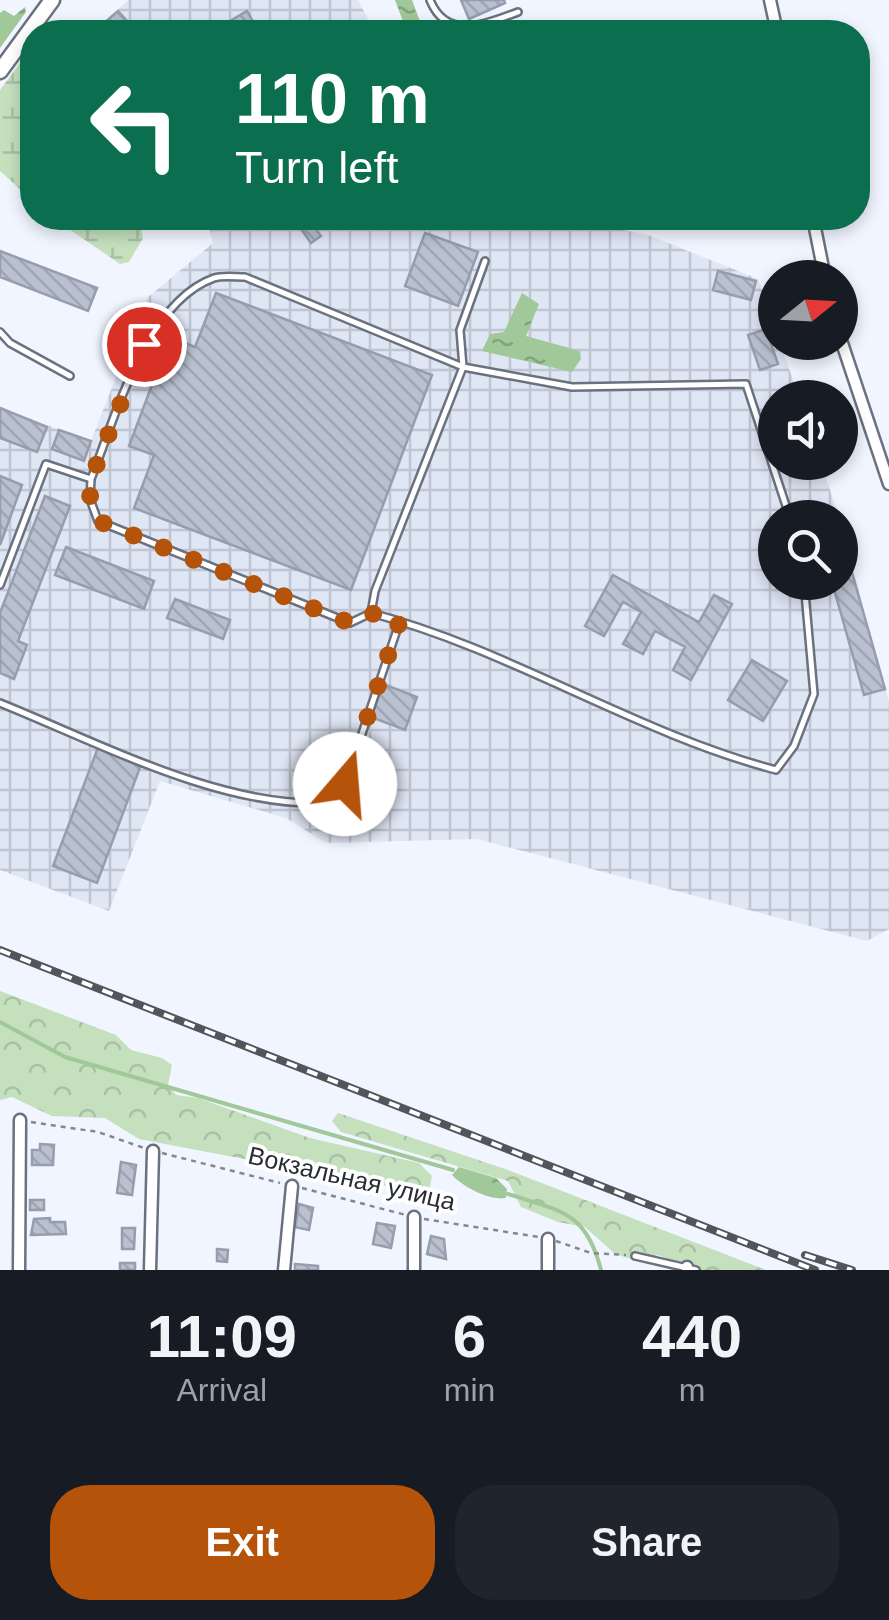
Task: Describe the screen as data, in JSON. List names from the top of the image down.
{
  "streets": {
    "path": ["Вокзальная улица"]
  },
  "north": "right",
  "page": {
    "turn": ["110 m", "Turn left"],
    "eta": [
      "11:09",
      "Arrival",
      "6",
      "min",
      "440",
      "m"
    ],
    "buttons": ["Exit", "Share"]
  }
}
